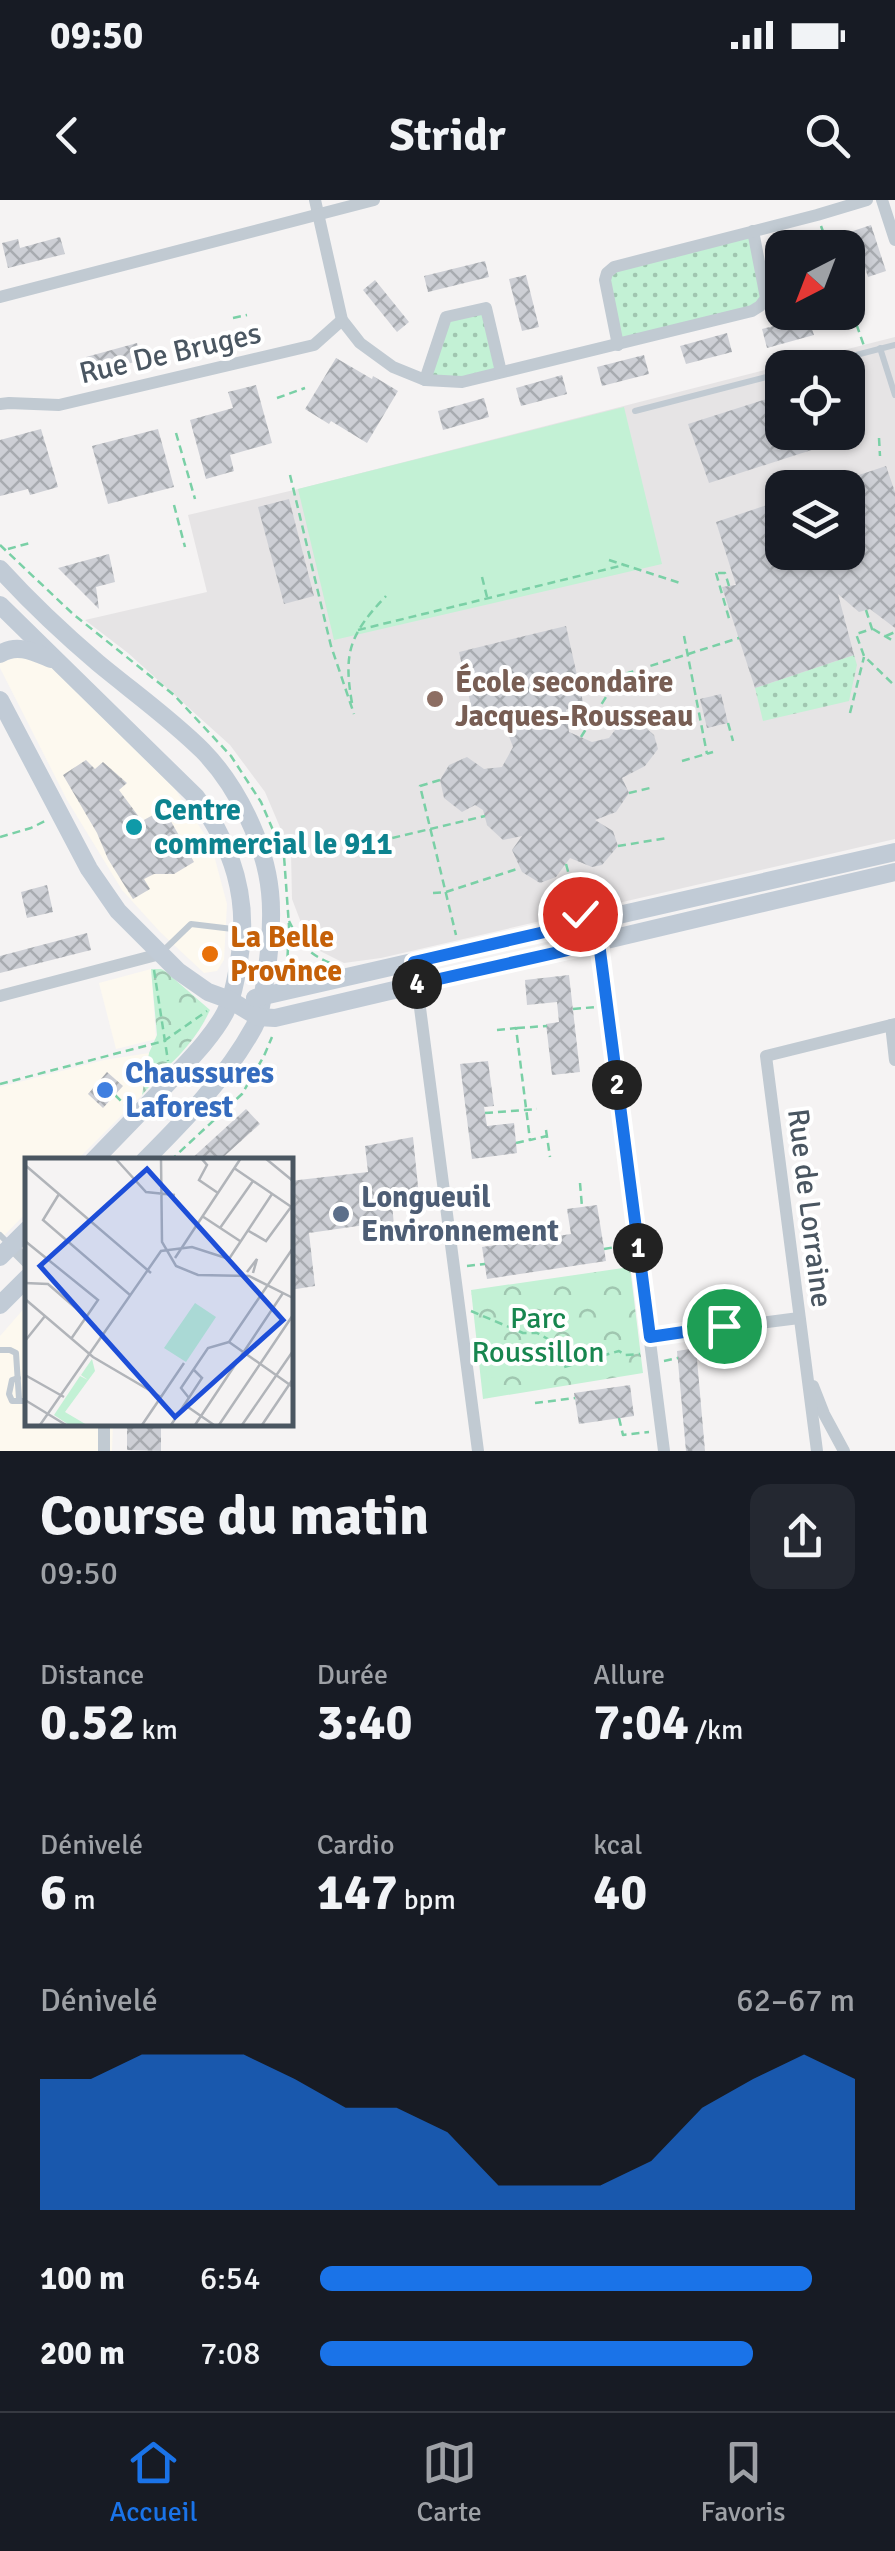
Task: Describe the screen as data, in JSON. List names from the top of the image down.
{
  "streets": {
    "street": ["Rue De Bruges", "Rue de Lorraine"]
  },
  "parks": ["Parc Roussillon"],
  "places": [
    "École secondaire Jacques-Rousseau",
    "Centre commercial le 911",
    "La Belle Province",
    "Chaussures Laforest",
    "Longueuil Environnement"
  ],
  "north": "bottom left",
  "page": {
    "status": "09:50",
    "header": "Stridr",
    "pins": ["4", "2", "1"],
    "heading": ["Course du matin", "09:50"],
    "stats": [
      ["Distance", "0.52 km"],
      ["Durée", "3:40"],
      ["Allure", "7:04 /km"],
      ["Dénivelé", "6 m"],
      ["Cardio", "147 bpm"],
      ["kcal", "40"]
    ],
    "chart": ["Dénivelé", "62–67 m"],
    "list": [
      {
        "name": "100 m",
        "note": "6:54"
      },
      {
        "name": "200 m",
        "note": "7:08"
      }
    ],
    "tabs": ["Accueil", "Carte", "Favoris"]
  }
}
